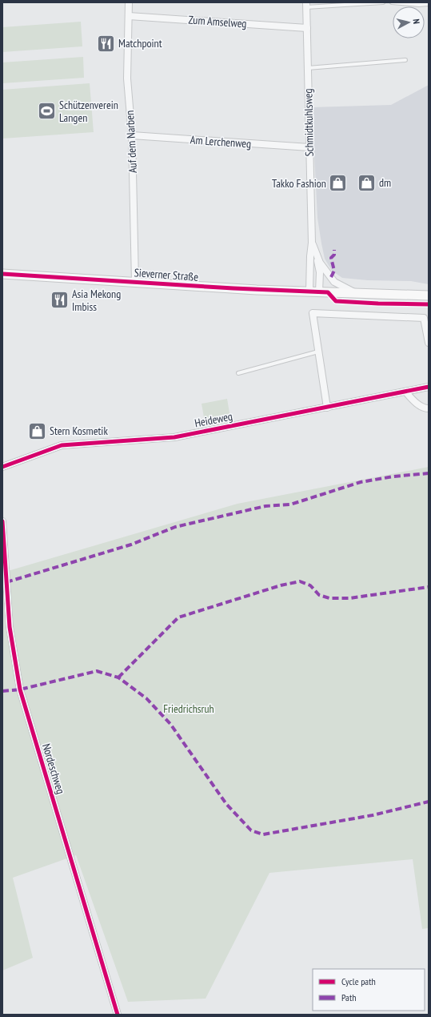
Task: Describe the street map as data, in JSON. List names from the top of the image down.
{
  "streets": {
    "main road": ["Sieverner Straße"],
    "street": [
      "Zum Amselweg",
      "Schmidtkuhlsweg",
      "Auf dem Narben",
      "Am Lerchenweg",
      "Heideweg",
      "Nordeschweg"
    ]
  },
  "crossings": [
    ["Zum Amselweg", "Schmidtkuhlsweg"],
    ["Zum Amselweg", "Auf dem Narben"],
    ["Schmidtkuhlsweg", "Am Lerchenweg"],
    ["Schmidtkuhlsweg", "Sieverner Straße"],
    ["Auf dem Narben", "Am Lerchenweg"],
    ["Auf dem Narben", "Sieverner Straße"]
  ],
  "parks": ["Friedrichsruh"],
  "places": {
    "restaurant": ["Matchpoint", "Asia Mekong Imbiss"],
    "sports": ["Schützenverein Langen"],
    "shop": ["dm", "Takko Fashion", "Stern Kosmetik"]
  },
  "legend": ["Cycle path", "Path"],
  "north": "right"
}
